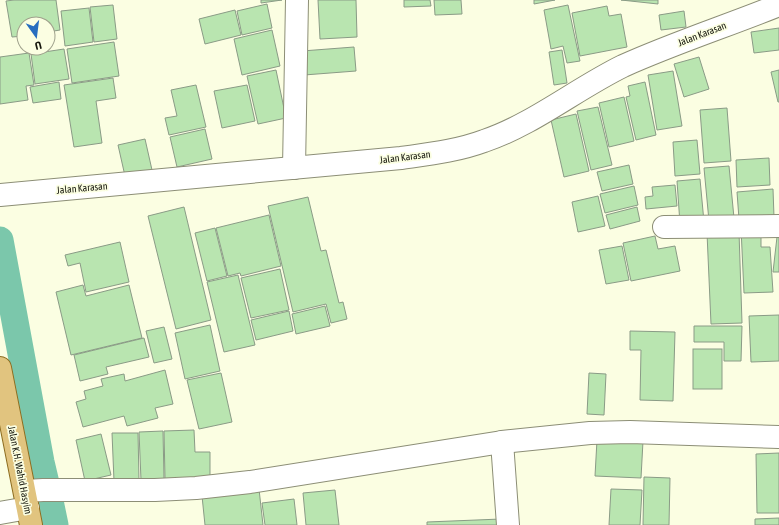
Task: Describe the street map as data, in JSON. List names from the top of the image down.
{
  "streets": {
    "main road": ["Jalan K.H. Wahid Hasyim"],
    "street": ["Jalan Karasan"]
  },
  "north": "bottom"
}
